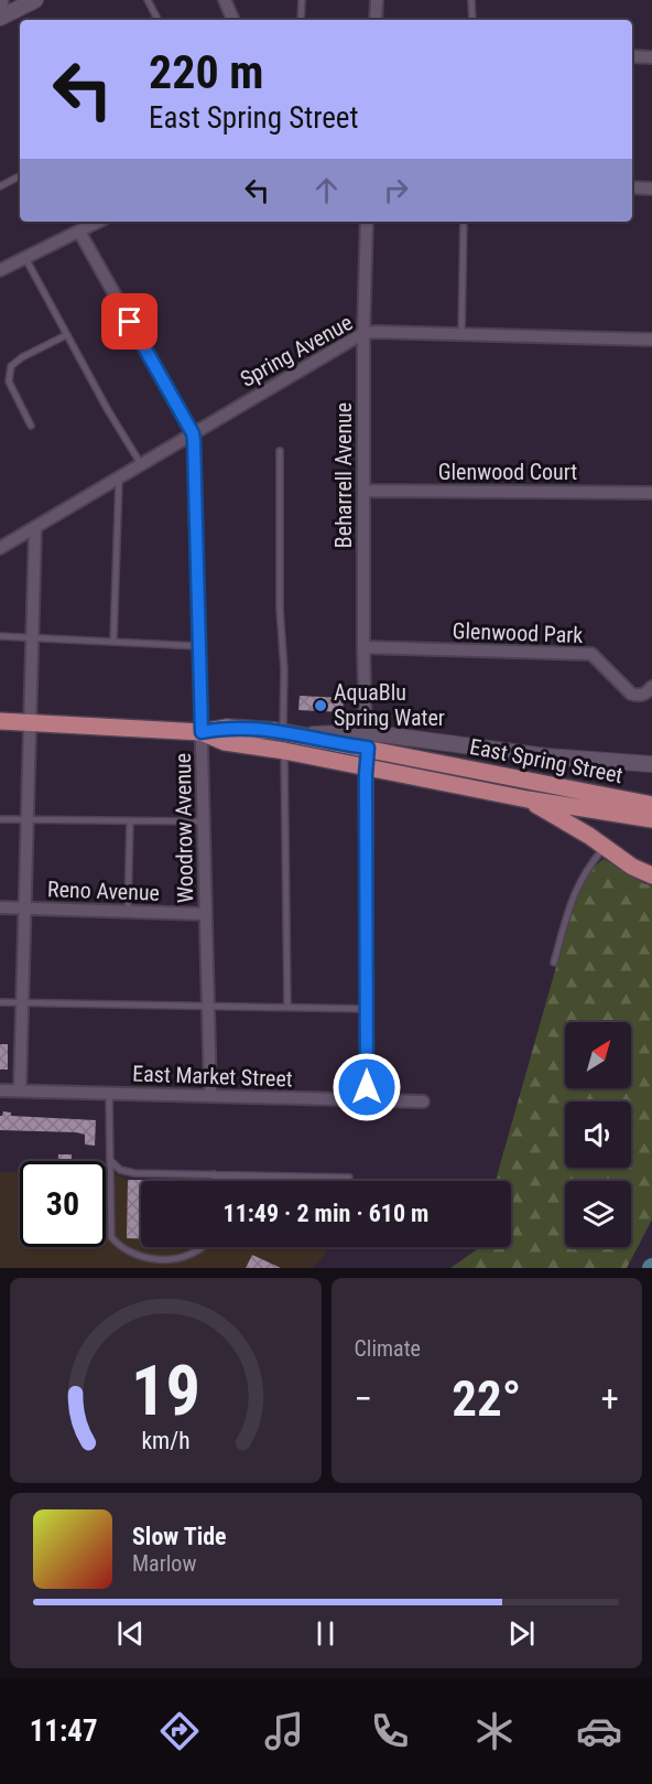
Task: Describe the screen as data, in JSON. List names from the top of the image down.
{
  "streets": {
    "main road": ["East Spring Street"],
    "street": [
      "Spring Avenue",
      "Glenwood Court",
      "Beharrell Avenue",
      "Glenwood Park",
      "Woodrow Avenue",
      "Reno Avenue",
      "East Market Street"
    ]
  },
  "crossings": [
    ["Spring Avenue", "Beharrell Avenue"],
    ["Spring Avenue", "Woodrow Avenue"],
    ["Glenwood Court", "Beharrell Avenue"],
    ["Beharrell Avenue", "Glenwood Park"],
    ["Beharrell Avenue", "East Spring Street"],
    ["Beharrell Avenue", "East Market Street"],
    ["East Spring Street", "Woodrow Avenue"],
    ["Woodrow Avenue", "Reno Avenue"],
    ["Woodrow Avenue", "East Market Street"]
  ],
  "places": ["AquaBlu Spring Water"],
  "north": "top right",
  "page": {
    "turn": ["220 m", "East Spring Street"],
    "limit": "30",
    "trip": "11:49 · 2 min · 610 m",
    "tile": "Climate",
    "heat": ["−", "22°", "+"],
    "song": ["Slow Tide", "Marlow"],
    "tabs": "11:47",
    "gauge": ["19", "km/h"]
  }
}
